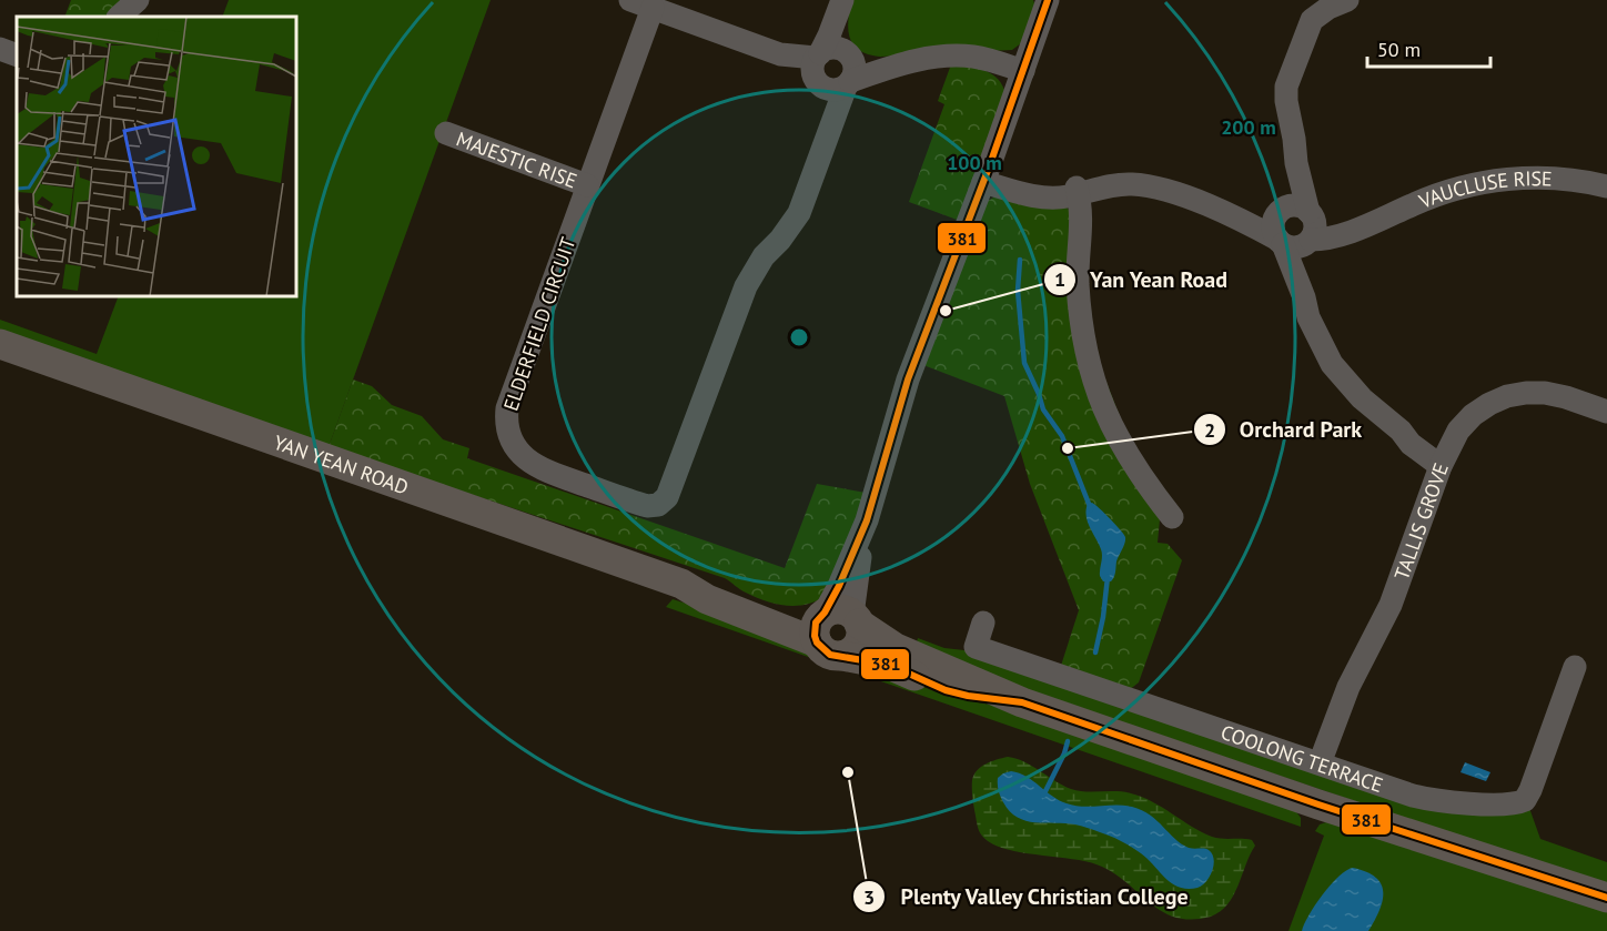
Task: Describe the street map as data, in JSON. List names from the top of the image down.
{
  "streets": {
    "main road": ["YAN YEAN ROAD"],
    "street": [
      "MAJESTIC RISE",
      "VAUCLUSE RISE",
      "ELDERFIELD CIRCUIT",
      "TALLIS GROVE",
      "COOLONG TERRACE"
    ]
  },
  "crossings": [
    ["MAJESTIC RISE", "ELDERFIELD CIRCUIT"],
    ["TALLIS GROVE", "COOLONG TERRACE"]
  ],
  "places": ["Yan Yean Road", "Orchard Park", "Plenty Valley Christian College"],
  "lines": ["transit line 381"],
  "scale_bar": "50 m",
  "rings": ["200 m", "100 m"]
}
